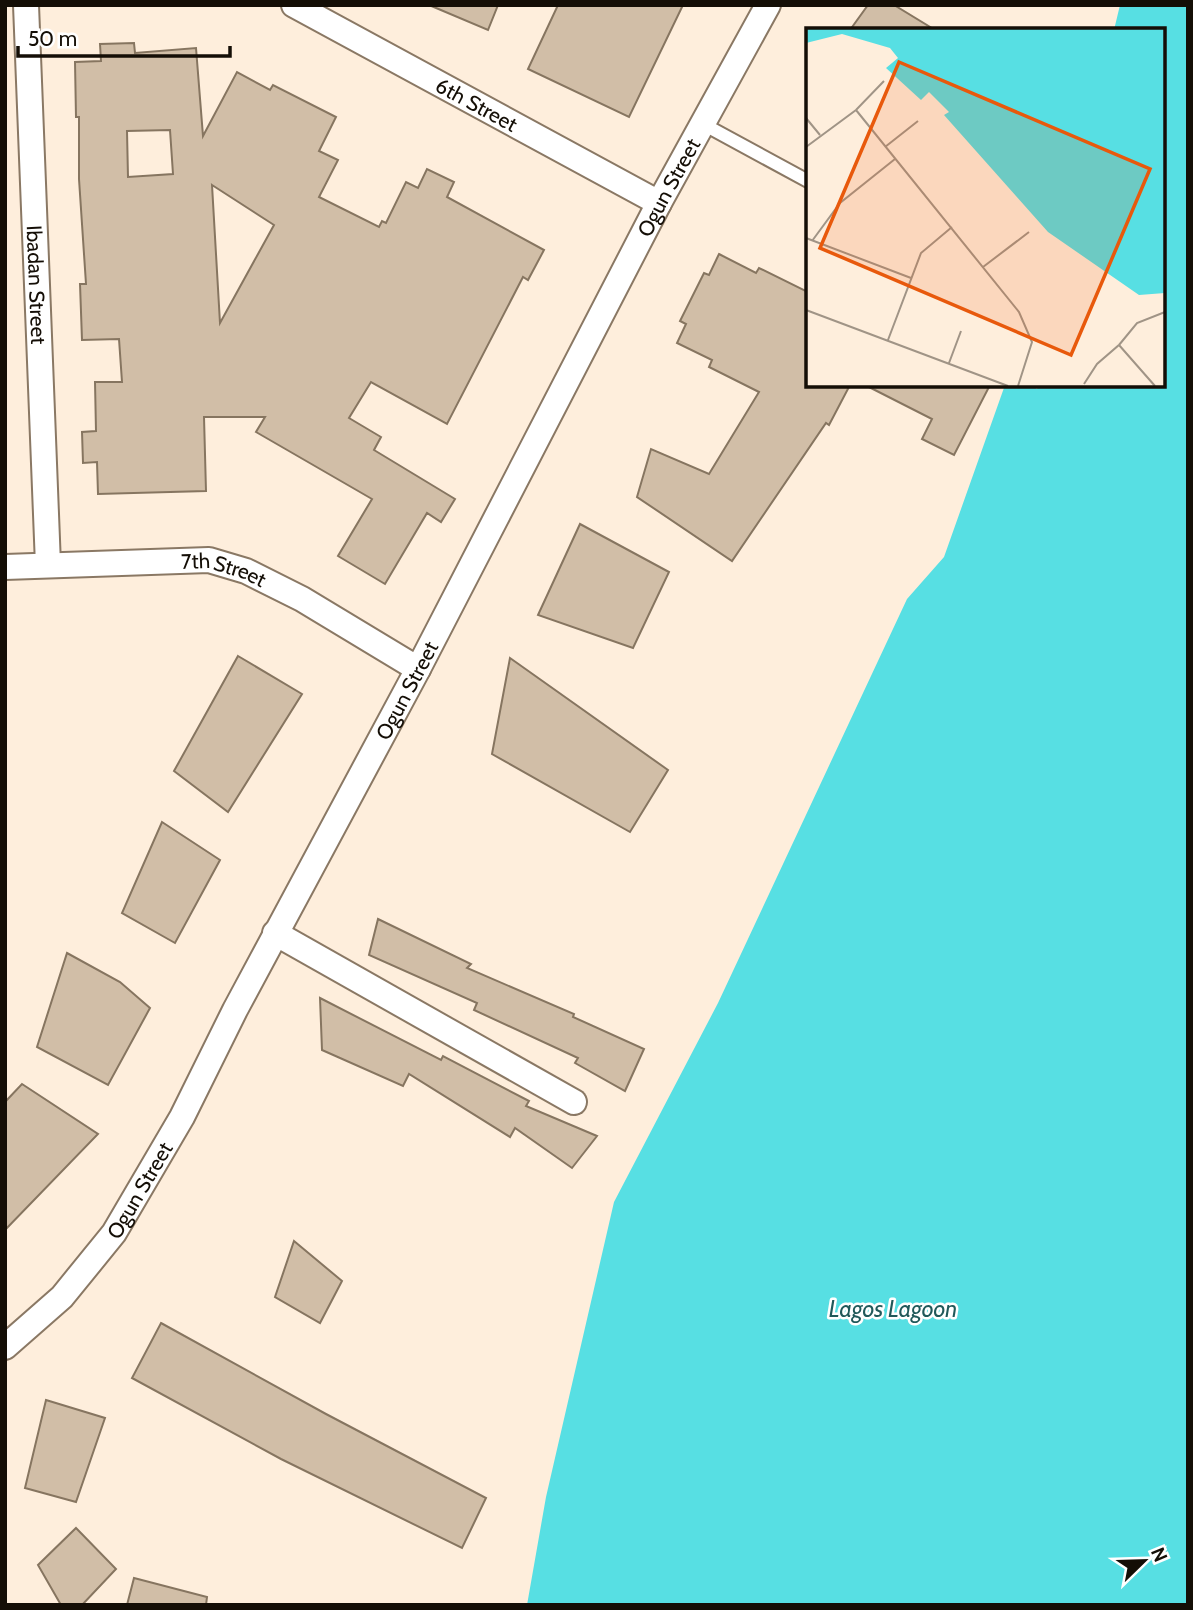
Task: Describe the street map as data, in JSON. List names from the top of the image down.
{
  "streets": {
    "street": [
      "6th Street",
      "Ogun Street",
      "Ibadan Street",
      "7th Street"
    ]
  },
  "crossings": [
    ["6th Street", "Ogun Street"],
    ["Ogun Street", "7th Street"],
    ["Ibadan Street", "7th Street"]
  ],
  "water": ["Lagos Lagoon"],
  "scale_bar": "50 m",
  "north": "top right"
}
